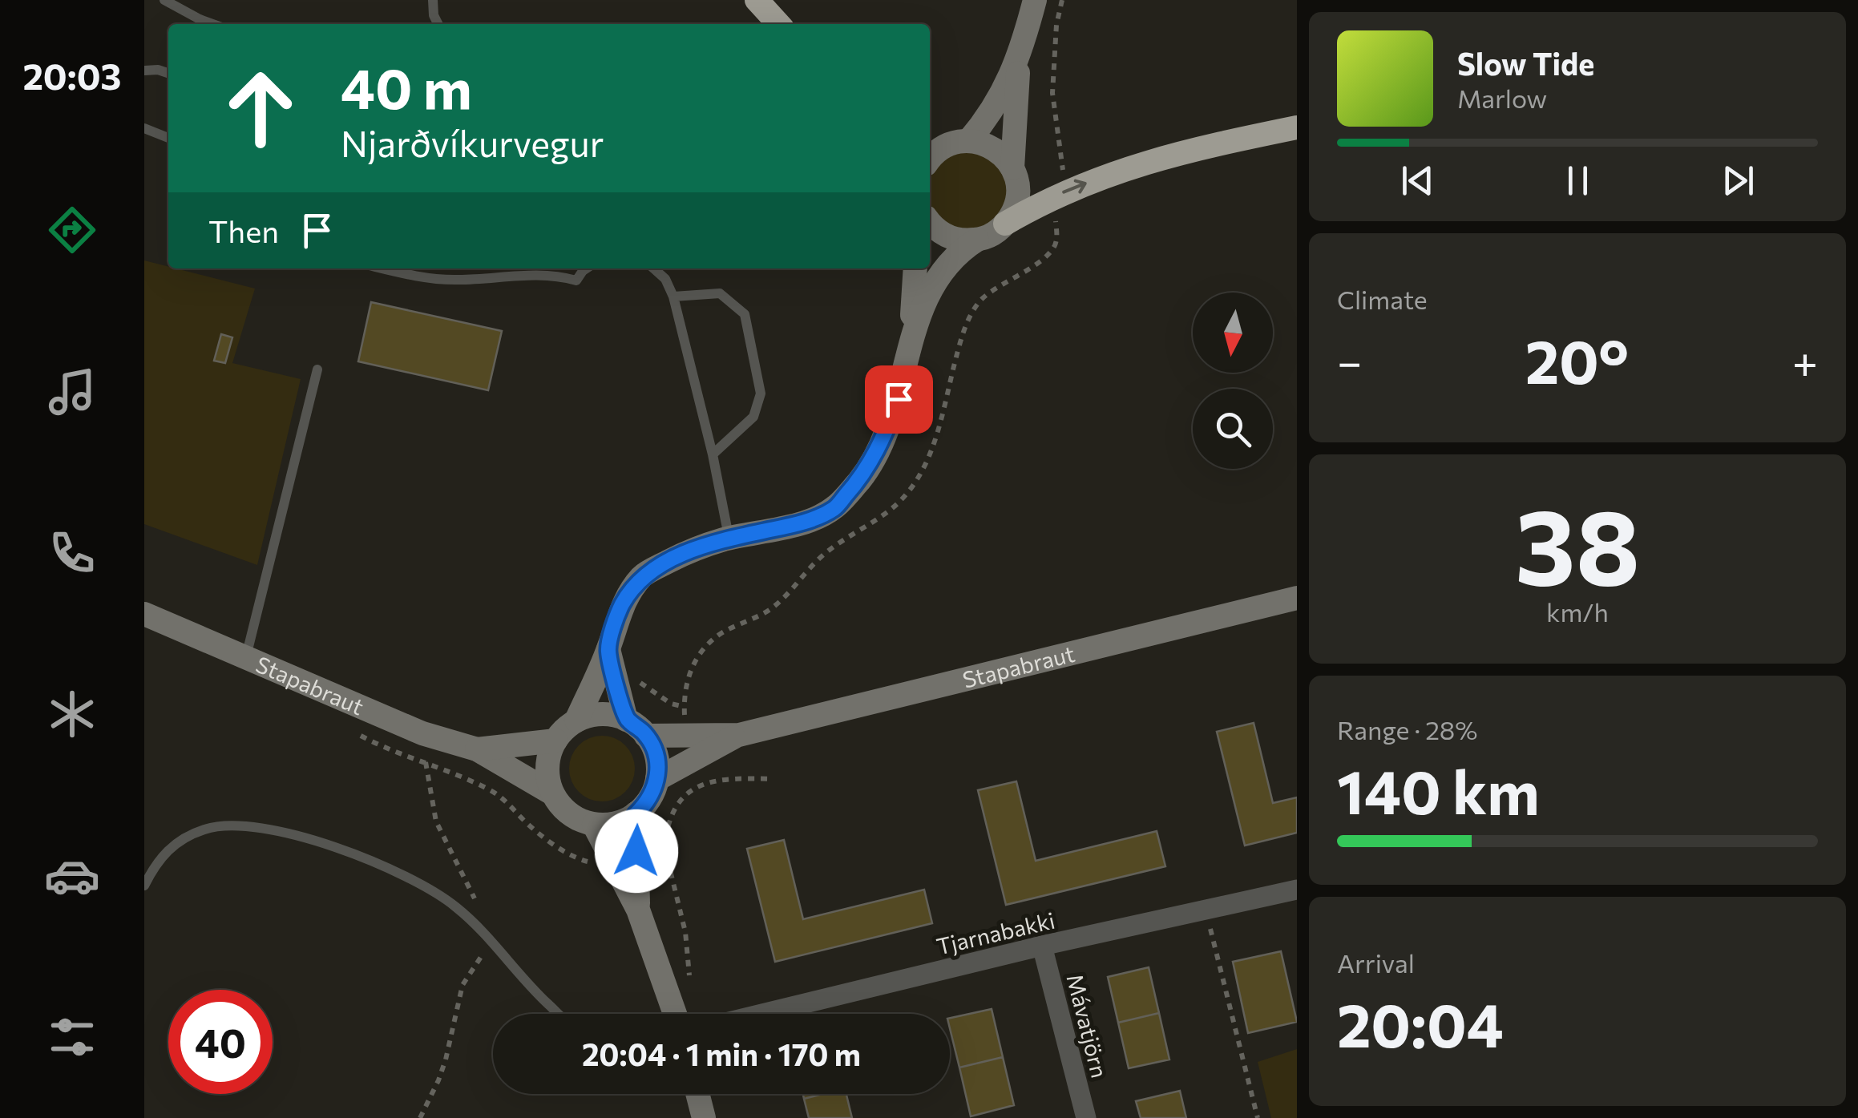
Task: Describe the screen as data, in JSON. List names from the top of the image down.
{
  "streets": {
    "street": ["Stapabraut", "Tjarnabakki", "Mávatjörn"]
  },
  "crossings": [
    ["Tjarnabakki", "Mávatjörn"]
  ],
  "north": "bottom",
  "page": {
    "tabs": "20:03",
    "turn": ["40 m", "Njarðvíkurvegur"],
    "song": ["Slow Tide", "Marlow"],
    "then": "Then",
    "tile": [
      "Climate",
      ["38", "km/h"],
      ["Range · 28%", "140 km"],
      ["Arrival", "20:04"]
    ],
    "heat": ["−", "20°", "+"],
    "limit": "40",
    "trip": "20:04 · 1 min · 170 m"
  }
}
